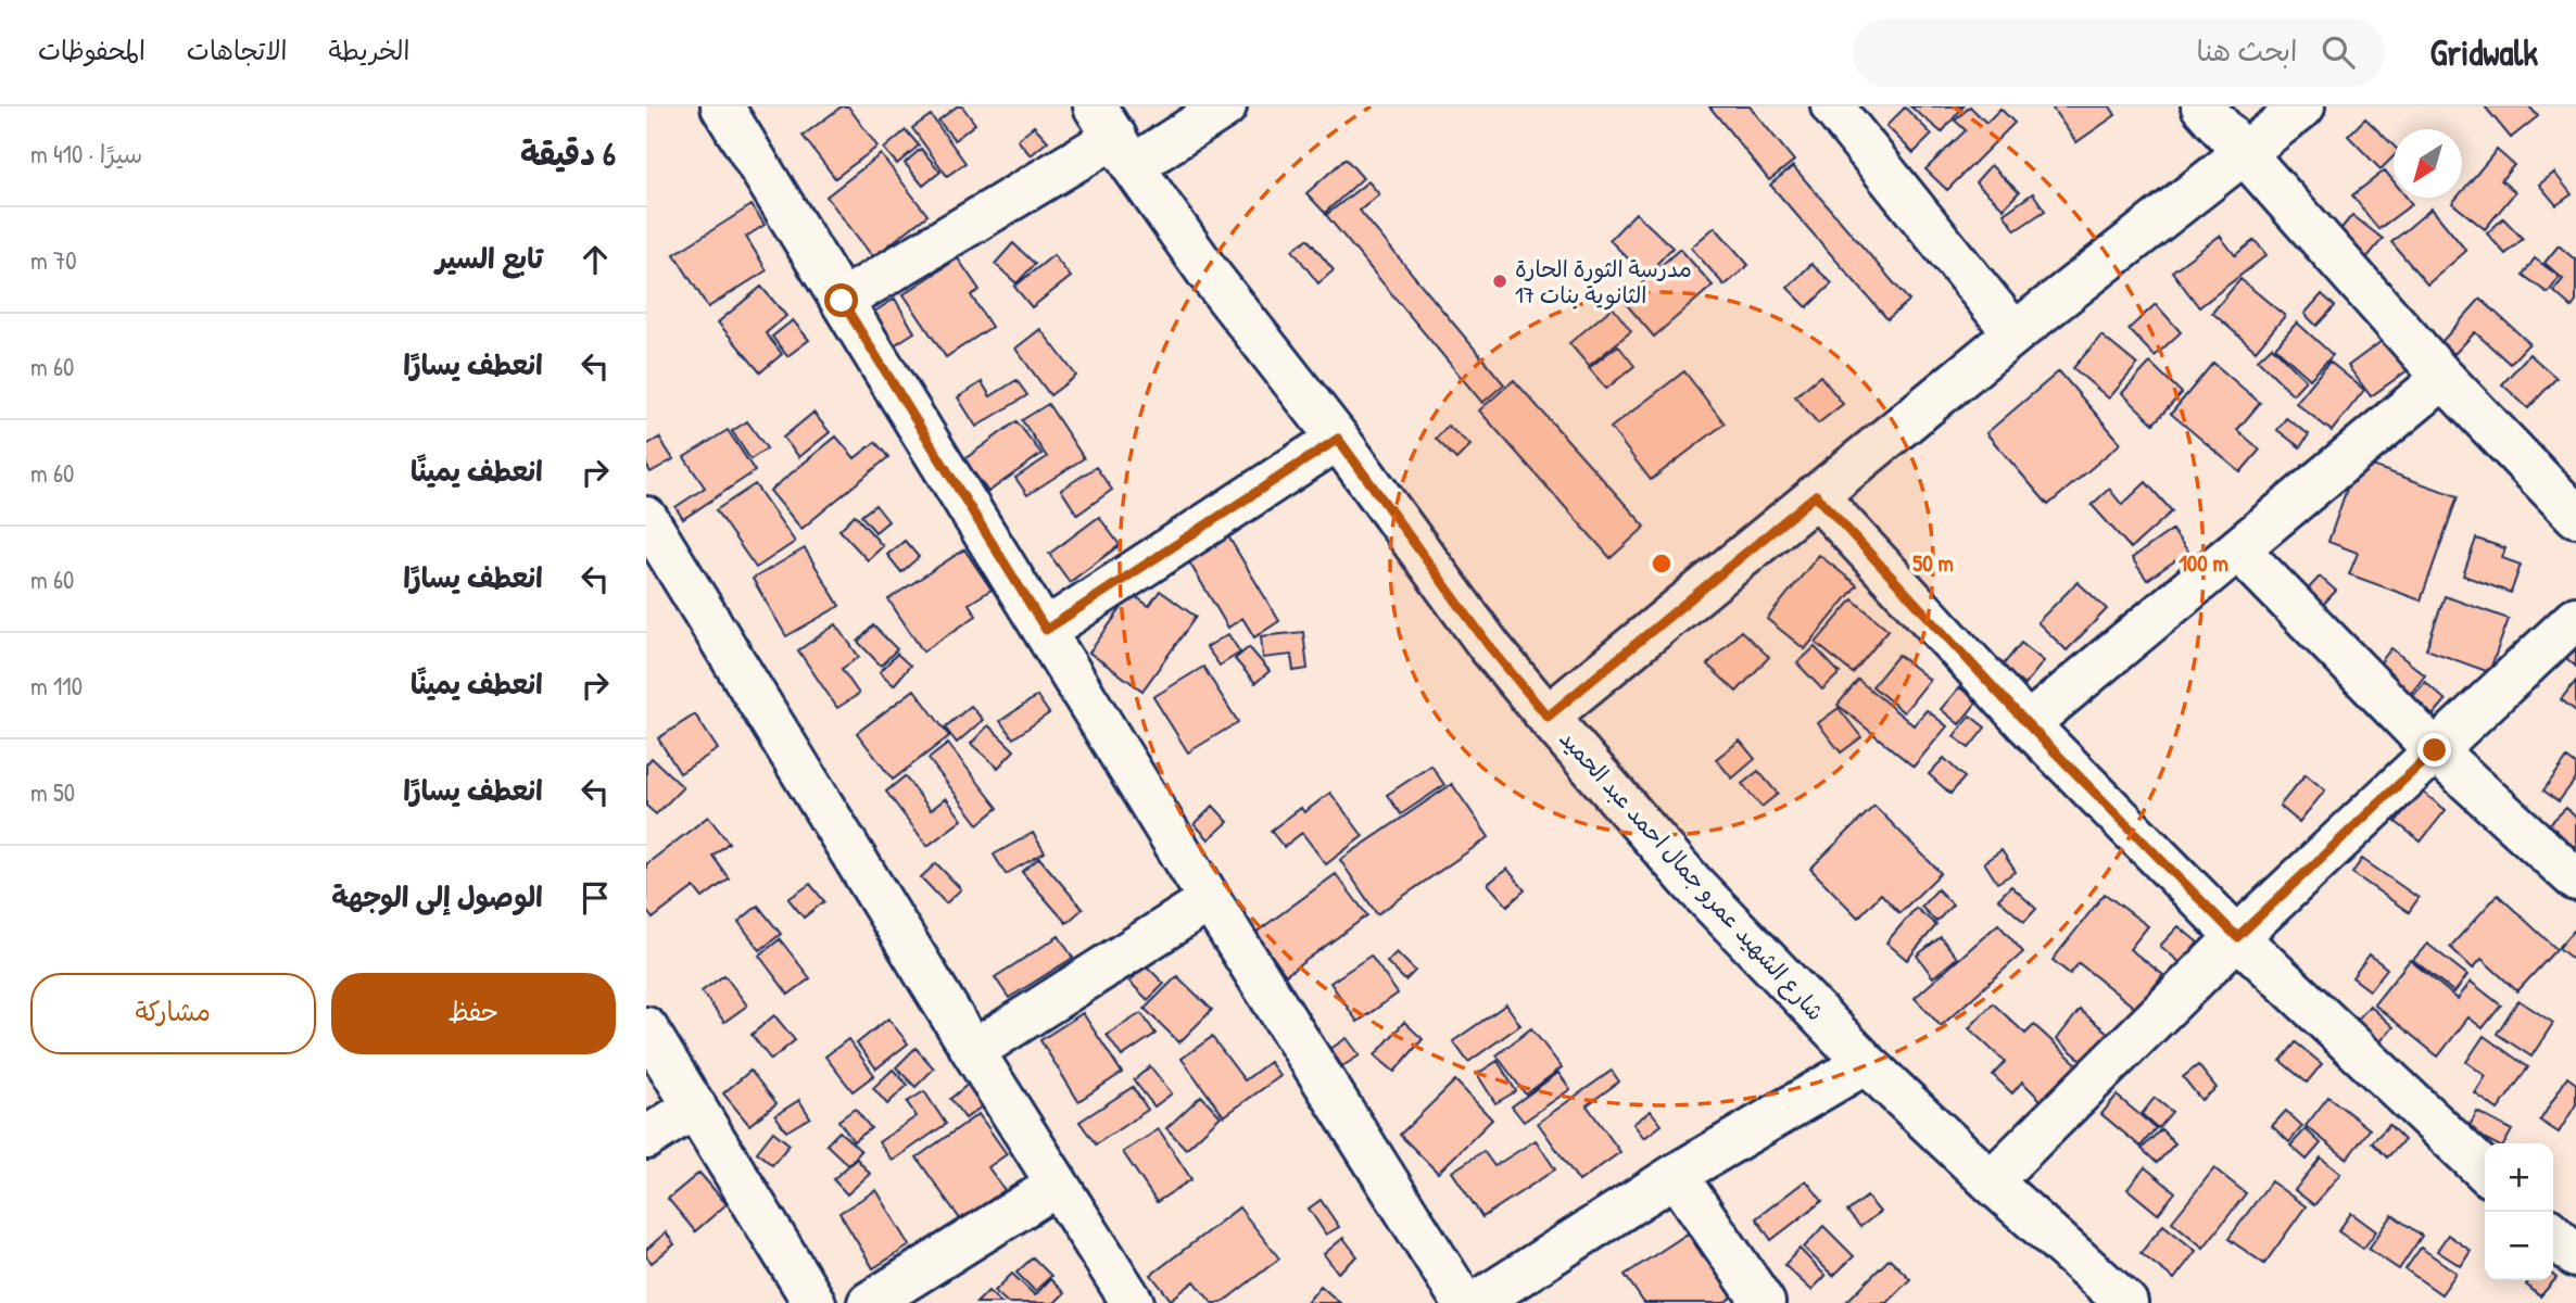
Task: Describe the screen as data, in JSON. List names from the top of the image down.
{
  "streets": {
    "street": ["شارع الشهيد عمرو جمال احمد عبد الحميد"]
  },
  "places": ["مدرسة الثورة الحارة 17 الثانوية بنات"],
  "north": "bottom left",
  "page": {
    "header": "Gridwalk",
    "search": "ابحث هنا",
    "nav": ["الخريطة", "الاتجاهات", "المحفوظات"],
    "heading": ["6 دقيقة", "سيرًا · 410 m"],
    "list": [
      ["تابع السير", "70 m"],
      ["انعطف يسارًا", "60 m"],
      ["انعطف يمينًا", "60 m"],
      ["انعطف يسارًا", "60 m"],
      ["انعطف يمينًا", "110 m"],
      ["انعطف يسارًا", "50 m"],
      "الوصول إلى الوجهة"
    ],
    "buttons": ["حفظ", "مشاركة"],
    "map_buttons": ["+", "−"]
  },
  "rings": ["50 m", "100 m"]
}
